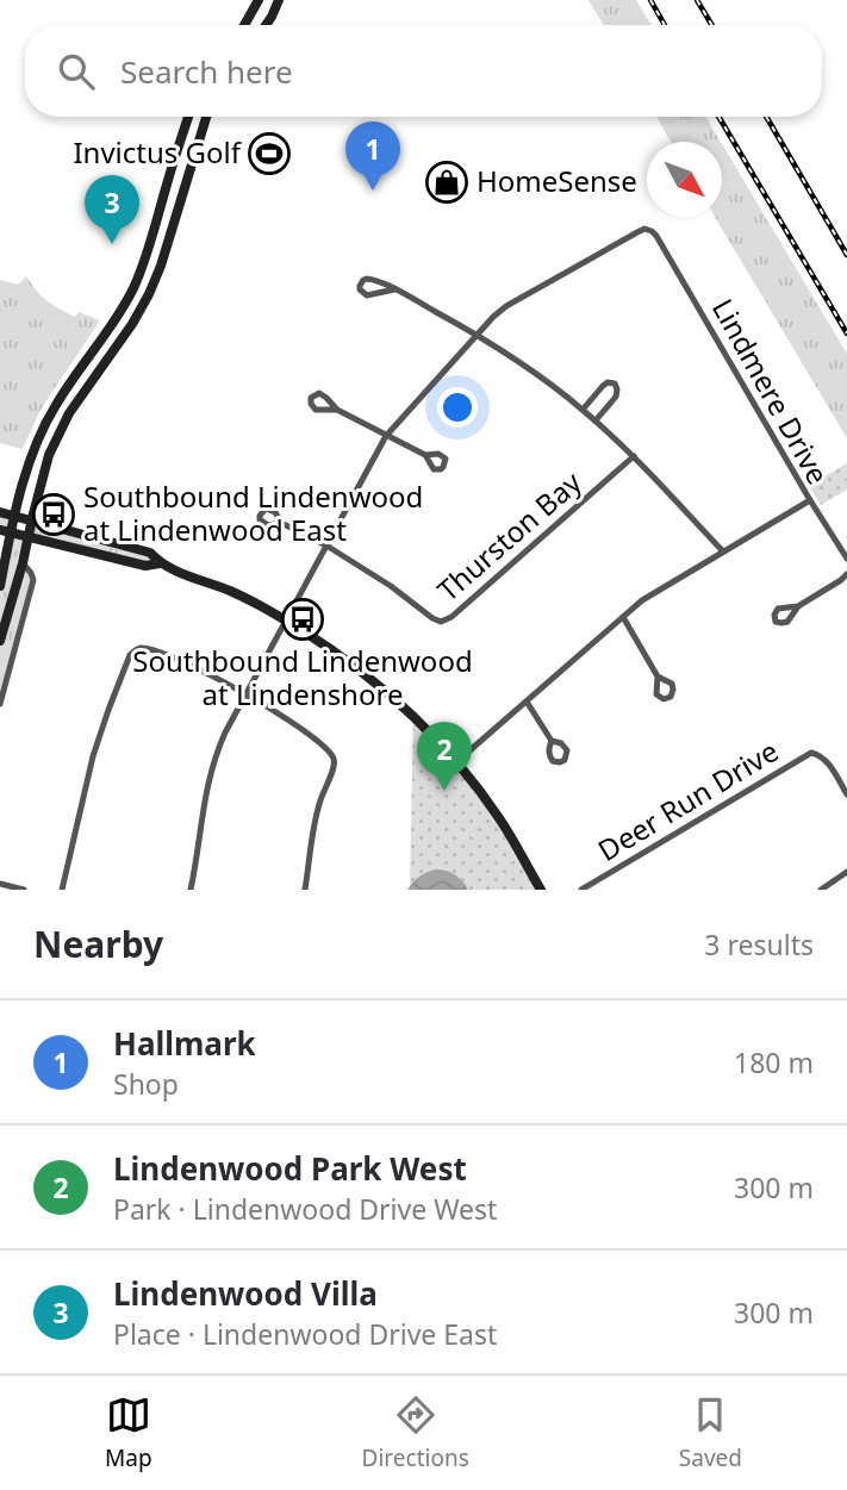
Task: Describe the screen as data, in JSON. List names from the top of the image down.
{
  "streets": {
    "street": ["Lindmere Drive", "Thurston Bay", "Deer Run Drive"]
  },
  "places": {
    "sports": ["Invictus Golf"],
    "shop": ["HomeSense"],
    "bus stop": ["Southbound Lindenwood at Lindenwood East", "Southbound Lindenwood at Lindenshore"]
  },
  "north": "bottom right",
  "page": {
    "search": "Search here",
    "pins": ["1", "3", "2"],
    "heading": ["Nearby", "3 results"],
    "list": [
      {
        "mark": "1",
        "name": "Hallmark",
        "note": "Shop",
        "value": "180 m"
      },
      {
        "mark": "2",
        "name": "Lindenwood Park West",
        "note": "Park · Lindenwood Drive West",
        "value": "300 m"
      },
      {
        "mark": "3",
        "name": "Lindenwood Villa",
        "note": "Place · Lindenwood Drive East",
        "value": "300 m"
      }
    ],
    "nav": ["Map", "Directions", "Saved"]
  }
}
